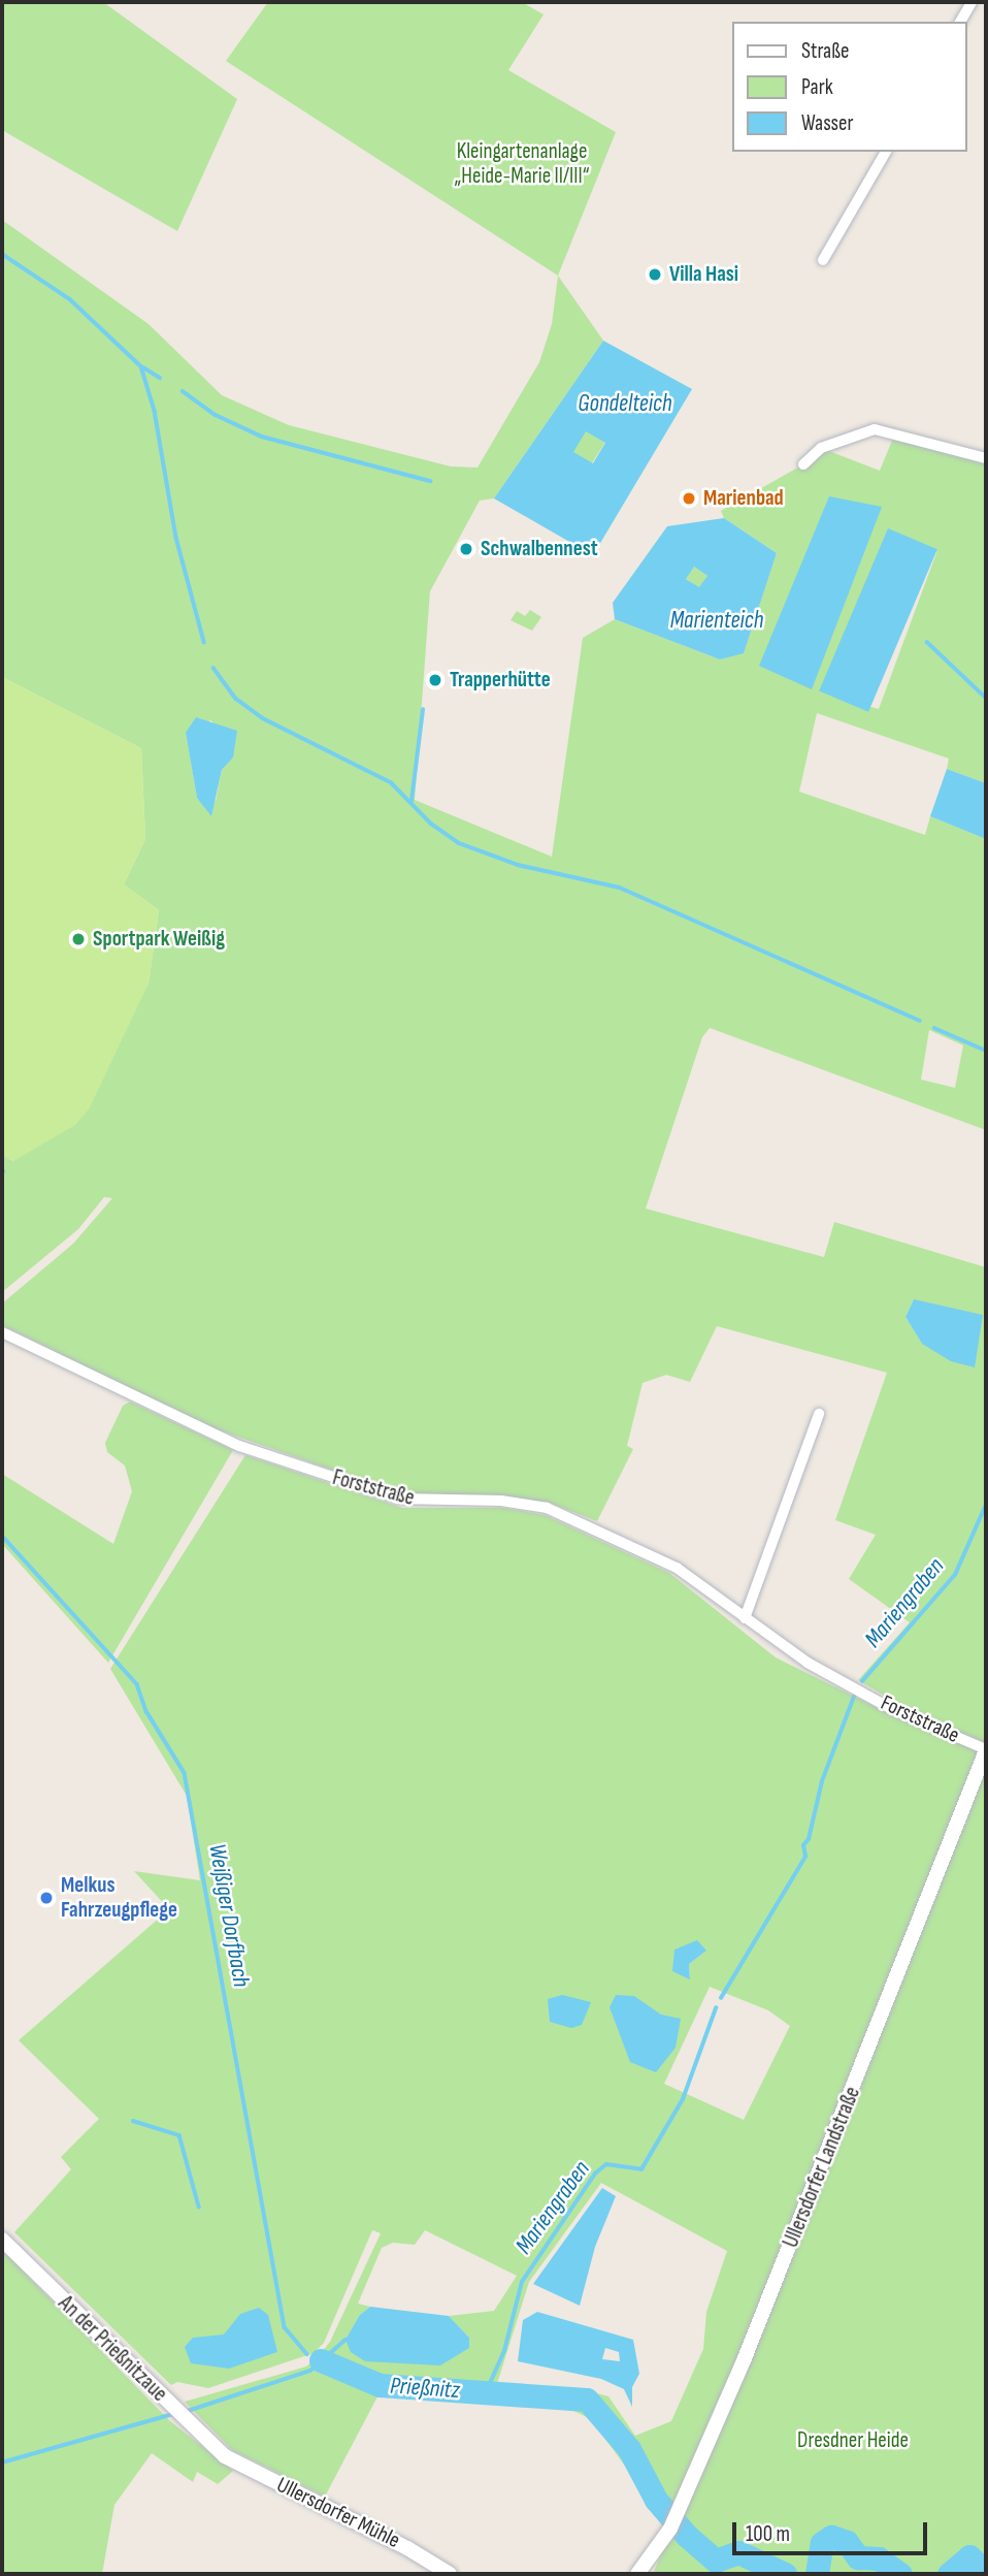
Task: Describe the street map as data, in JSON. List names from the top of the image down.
{
  "streets": {
    "main road": ["Ullersdorfer Landstraße", "An der Prießnitzaue", "Ullersdorfer Mühle"],
    "street": ["Forststraße"]
  },
  "crossings": [
    ["Forststraße", "Ullersdorfer Landstraße"],
    ["An der Prießnitzaue", "Ullersdorfer Mühle"]
  ],
  "water": [
    "Gondelteich",
    "Marienteich",
    "Mariengraben",
    "Weißiger Dorfbach",
    "Prießnitz"
  ],
  "parks": ["Kleingartenanlage „Heide-Marie II/III“", "Dresdner Heide"],
  "places": [
    "Villa Hasi",
    "Marienbad",
    "Schwalbennest",
    "Trapperhütte",
    "Sportpark Weißig",
    "Melkus Fahrzeugpflege"
  ],
  "legend": ["Straße", "Park", "Wasser"],
  "scale_bar": "100 m"
}
